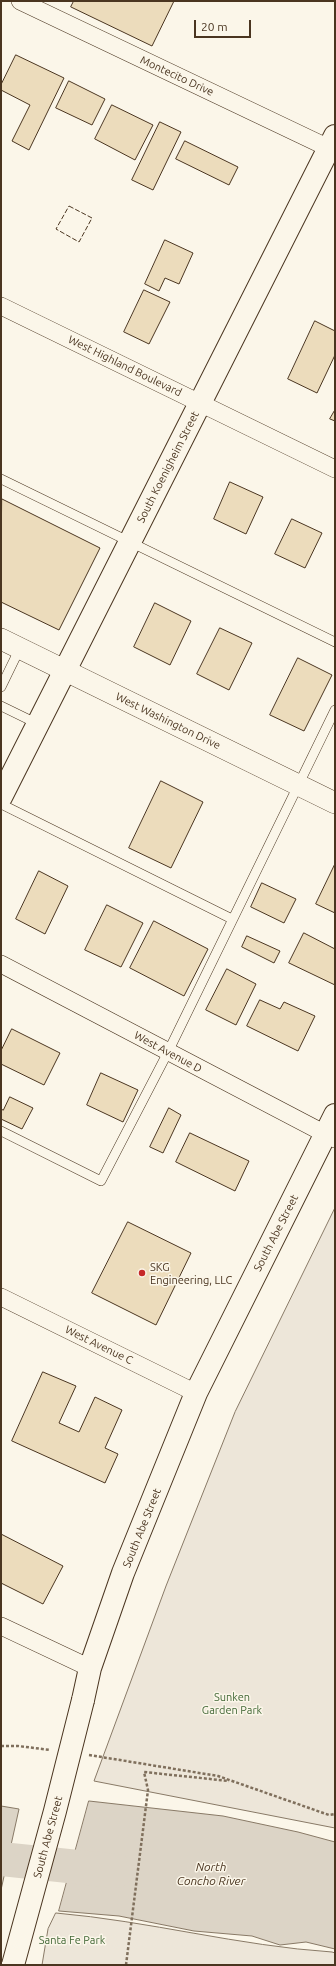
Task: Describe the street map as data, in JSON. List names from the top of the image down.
{
  "streets": {
    "main road": ["South Koenigheim Street", "South Abe Street"],
    "street": [
      "Montecito Drive",
      "West Highland Boulevard",
      "West Washington Drive",
      "West Avenue D",
      "West Avenue C"
    ]
  },
  "crossings": [
    ["Montecito Drive", "South Koenigheim Street"],
    ["West Highland Boulevard", "South Koenigheim Street"],
    ["South Koenigheim Street", "West Washington Drive"],
    ["West Avenue D", "South Abe Street"],
    ["South Abe Street", "West Avenue C"]
  ],
  "water": ["North Concho River"],
  "parks": ["Sunken Garden Park", "Santa Fe Park"],
  "places": ["SKG Engineering, LLC"],
  "scale_bar": "20 m"
}
